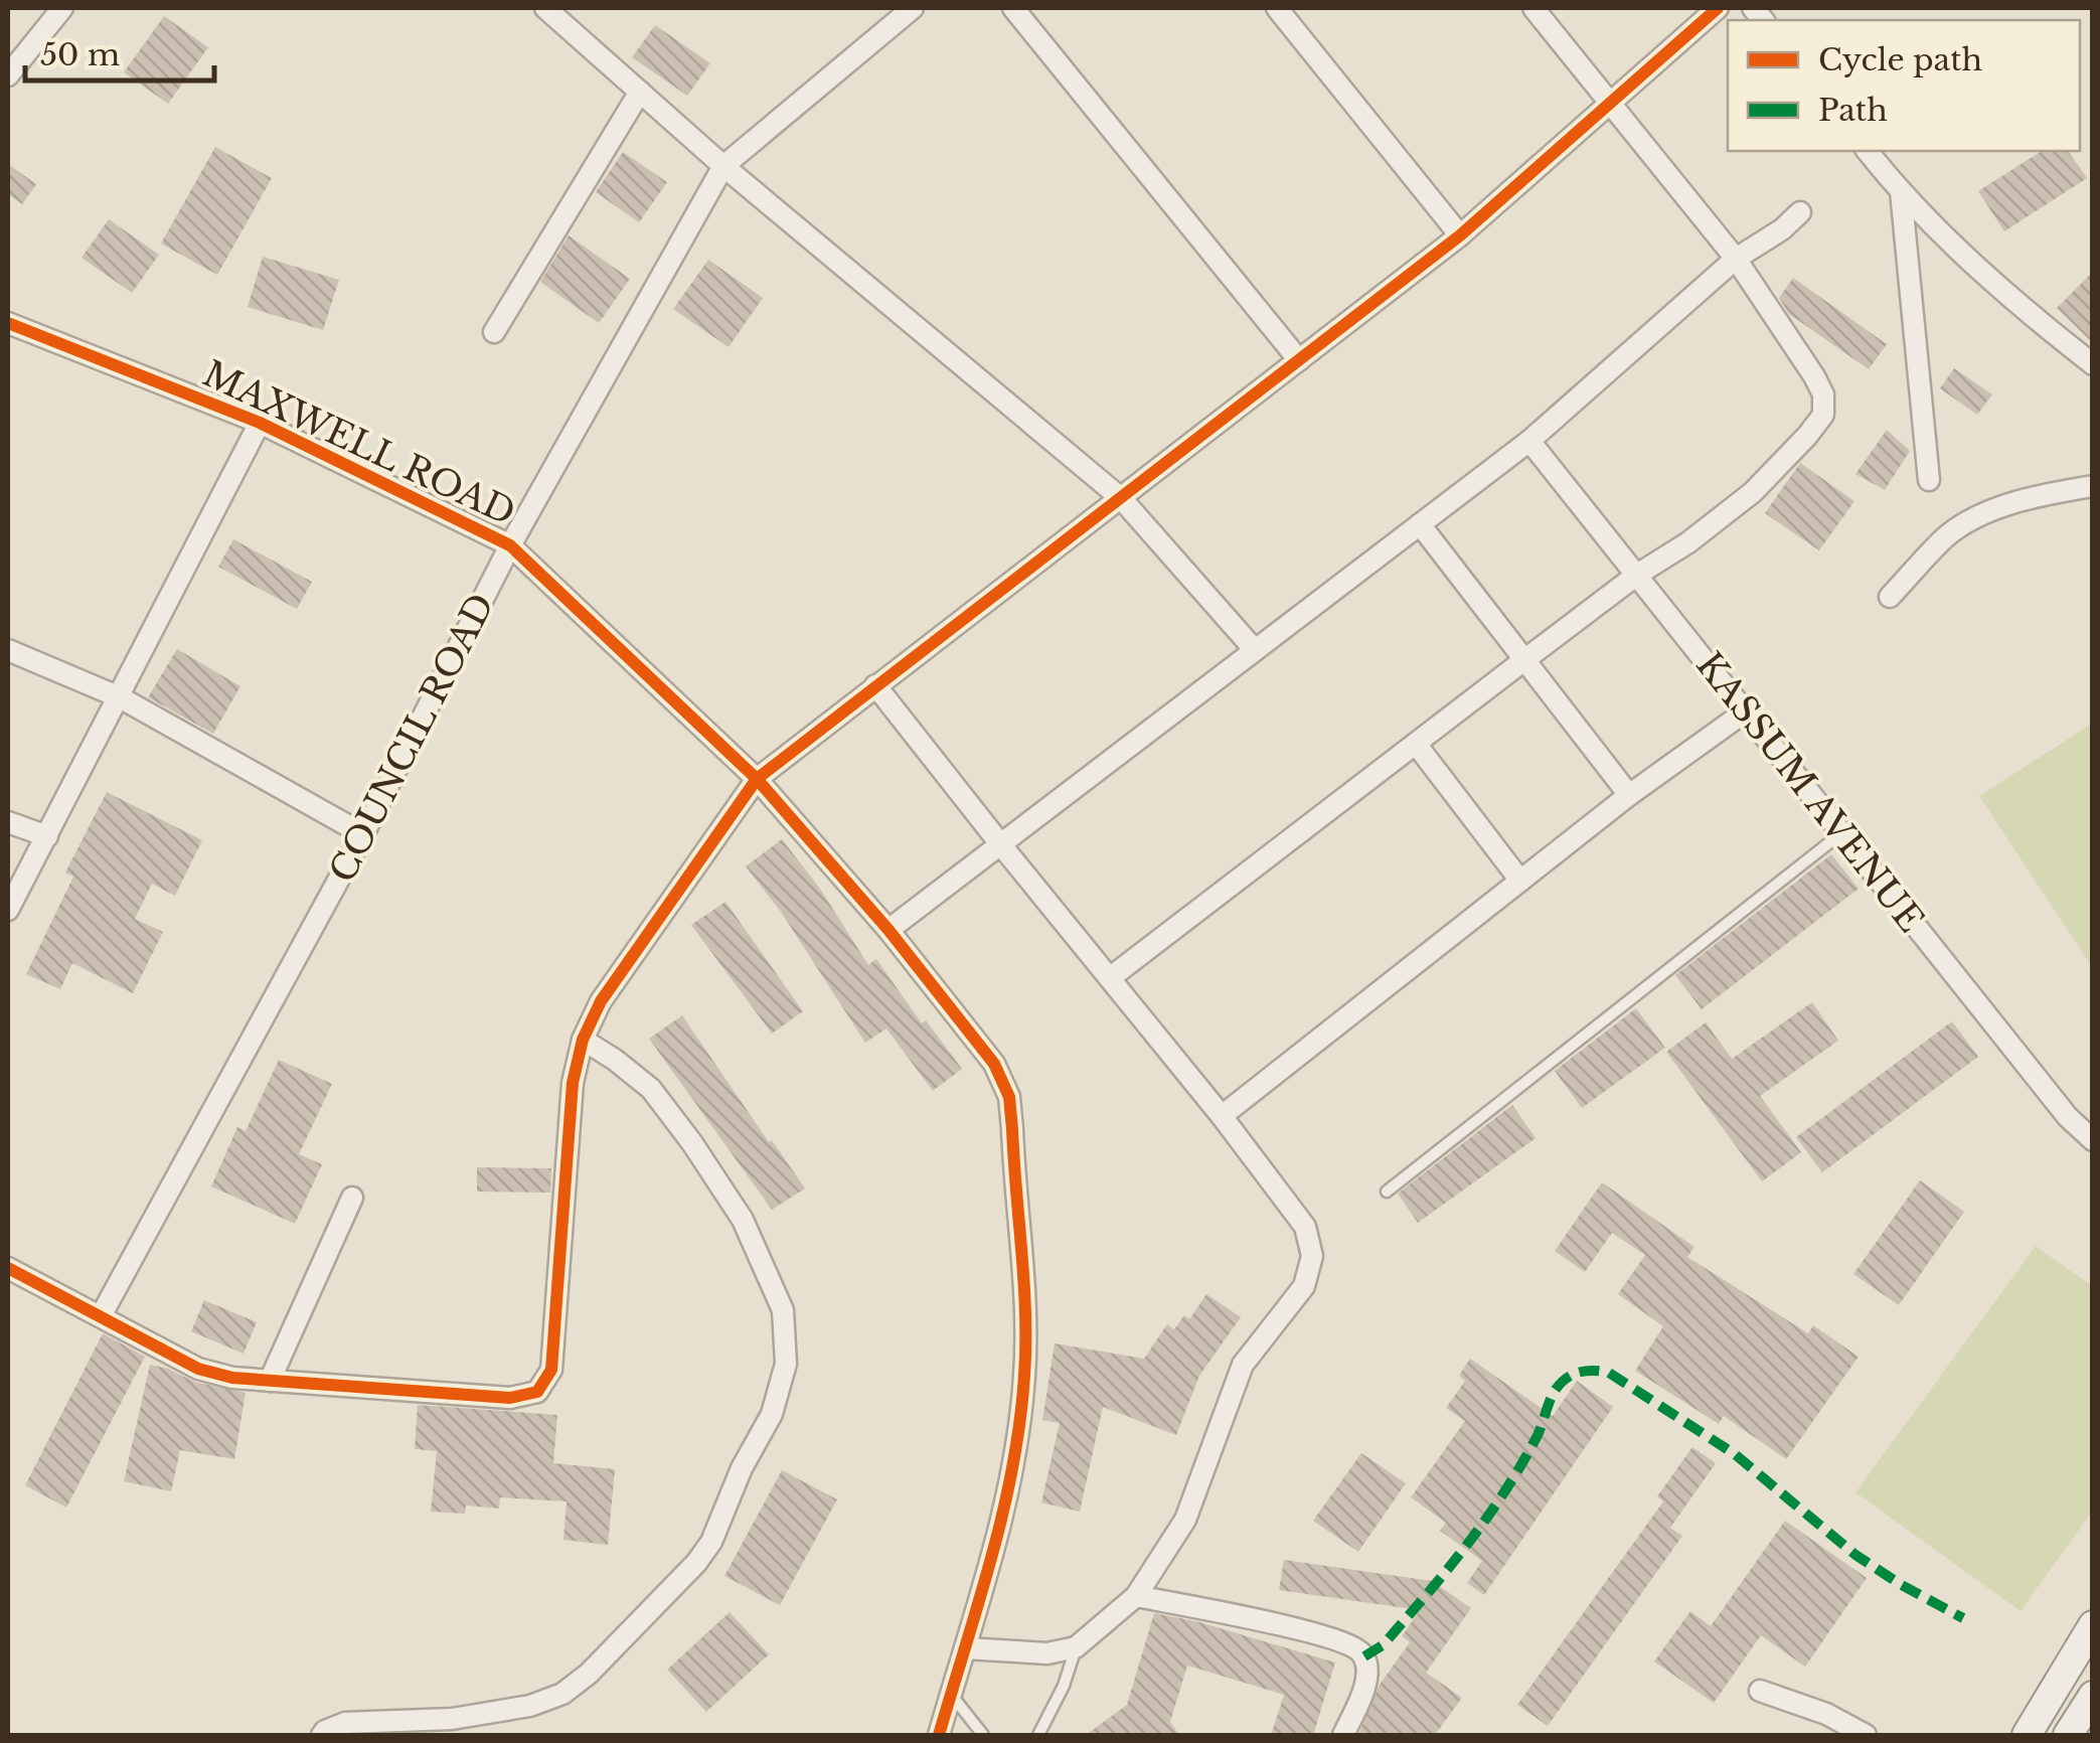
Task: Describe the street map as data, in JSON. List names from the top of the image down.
{
  "streets": {
    "street": ["MAXWELL ROAD", "COUNCIL ROAD", "KASSUM AVENUE"]
  },
  "crossings": [
    ["MAXWELL ROAD", "COUNCIL ROAD"]
  ],
  "legend": ["Cycle path", "Path"],
  "scale_bar": "50 m"
}
